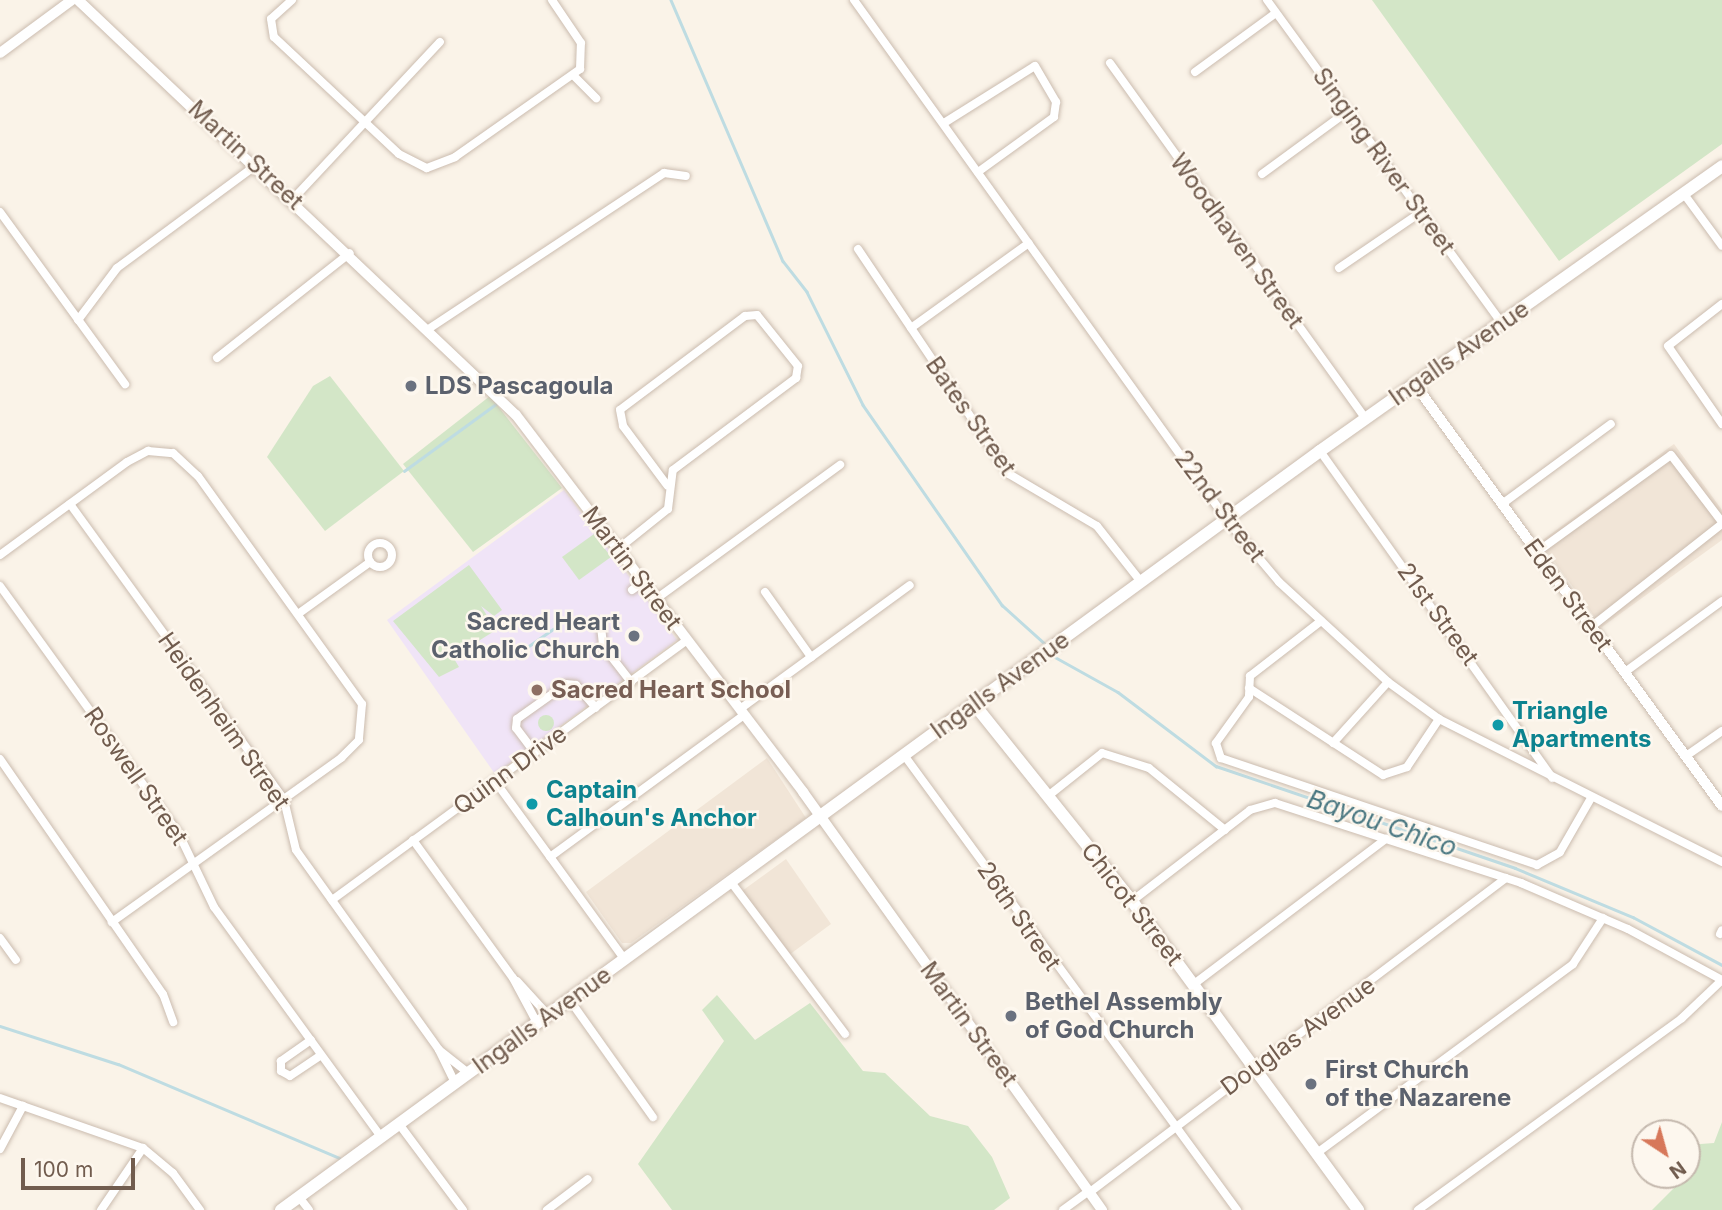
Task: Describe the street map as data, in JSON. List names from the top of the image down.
{
  "streets": {
    "main road": ["Ingalls Avenue", "Chicot Street"],
    "street": [
      "Martin Street",
      "Singing River Street",
      "Woodhaven Street",
      "Bates Street",
      "22nd Street",
      "Eden Street",
      "21st Street",
      "Heidenheim Street",
      "Quinn Drive",
      "Roswell Street",
      "26th Street",
      "Douglas Avenue"
    ]
  },
  "crossings": [
    ["Martin Street", "Ingalls Avenue"],
    ["Martin Street", "Quinn Drive"],
    ["Martin Street", "Douglas Avenue"],
    ["Singing River Street", "Ingalls Avenue"],
    ["Woodhaven Street", "Ingalls Avenue"],
    ["Ingalls Avenue", "Bates Street"],
    ["Ingalls Avenue", "22nd Street"],
    ["Ingalls Avenue", "Eden Street"],
    ["Ingalls Avenue", "21st Street"],
    ["Ingalls Avenue", "Heidenheim Street"],
    ["Ingalls Avenue", "Roswell Street"],
    ["Ingalls Avenue", "Chicot Street"],
    ["Ingalls Avenue", "26th Street"],
    ["22nd Street", "21st Street"],
    ["Heidenheim Street", "Quinn Drive"],
    ["Chicot Street", "Douglas Avenue"],
    ["26th Street", "Douglas Avenue"]
  ],
  "water": ["Bayou Chico"],
  "places": [
    "LDS Pascagoula",
    "Sacred Heart Catholic Church",
    "Sacred Heart School",
    "Triangle Apartments",
    "Captain Calhoun's Anchor",
    "Bethel Assembly of God Church",
    "First Church of the Nazarene"
  ],
  "scale_bar": "100 m",
  "north": "bottom right"
}
